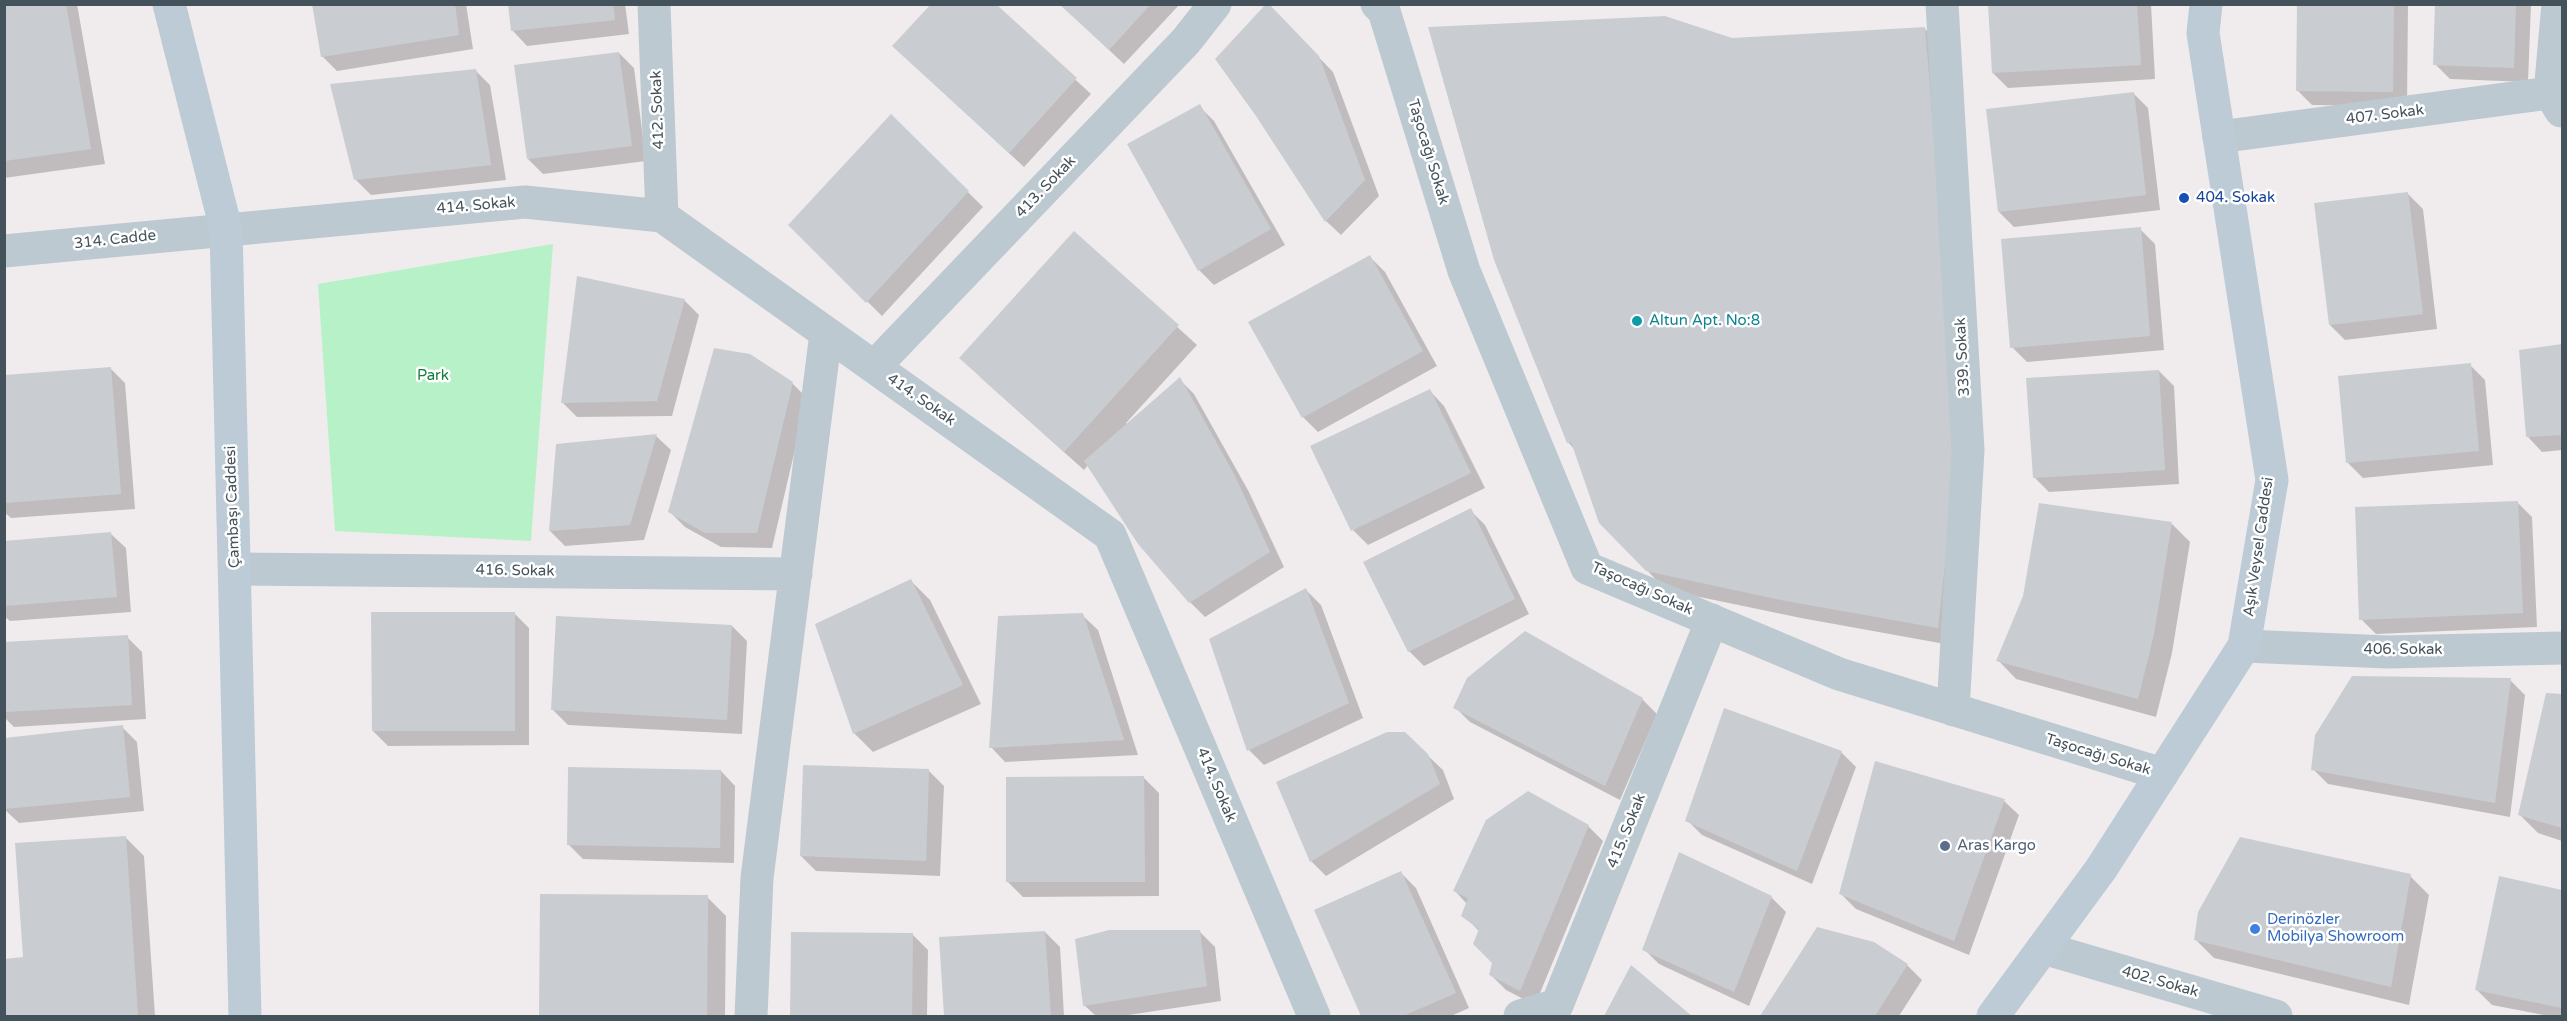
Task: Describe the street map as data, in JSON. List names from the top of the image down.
{
  "streets": {
    "street": [
      "412. Sokak",
      "407. Sokak",
      "Taşocağı Sokak",
      "413. Sokak",
      "414. Sokak",
      "314. Cadde",
      "339. Sokak",
      "Çambaşı Caddesi",
      "Aşık Veysel Caddesi",
      "416. Sokak",
      "406. Sokak",
      "415. Sokak",
      "402. Sokak"
    ]
  },
  "crossings": [
    ["412. Sokak", "414. Sokak"],
    ["407. Sokak", "Aşık Veysel Caddesi"],
    ["Taşocağı Sokak", "339. Sokak"],
    ["Taşocağı Sokak", "Aşık Veysel Caddesi"],
    ["Taşocağı Sokak", "415. Sokak"],
    ["413. Sokak", "414. Sokak"],
    ["414. Sokak", "314. Cadde"],
    ["414. Sokak", "Çambaşı Caddesi"],
    ["314. Cadde", "Çambaşı Caddesi"],
    ["Çambaşı Caddesi", "416. Sokak"],
    ["Aşık Veysel Caddesi", "406. Sokak"],
    ["Aşık Veysel Caddesi", "402. Sokak"]
  ],
  "parks": ["Park"],
  "places": [
    "404. Sokak",
    "Altun Apt. No:8",
    "Aras Kargo",
    "Derinözler Mobilya Showroom"
  ]
}
